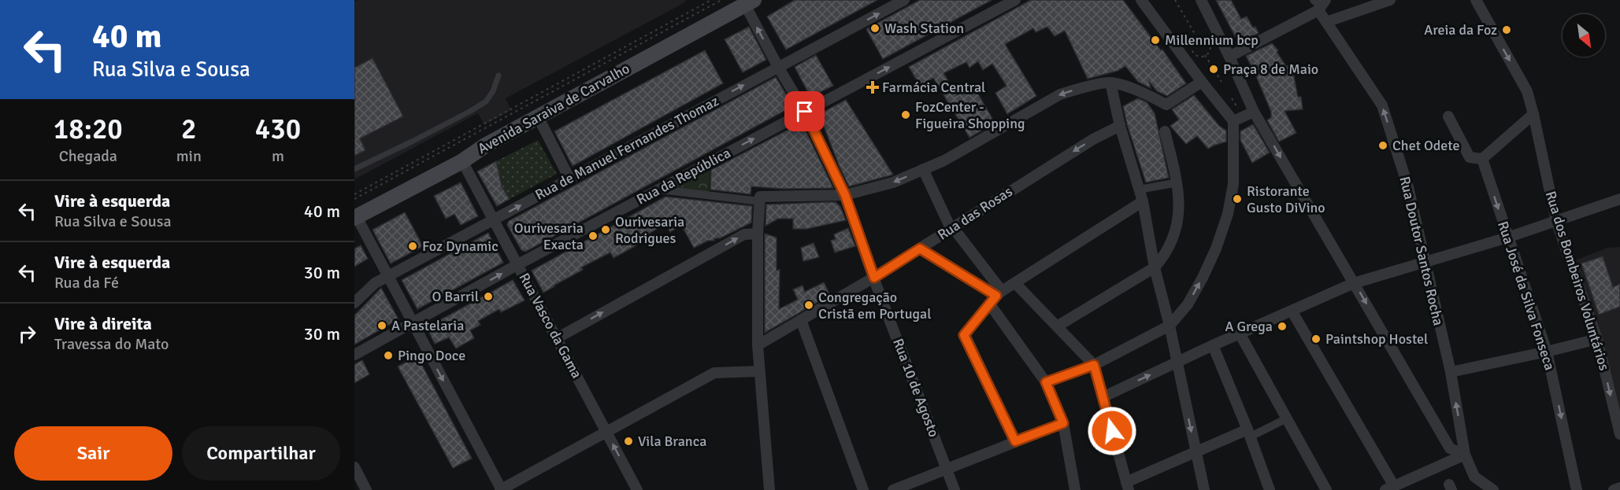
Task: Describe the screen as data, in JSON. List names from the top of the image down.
{
  "streets": {
    "main road": ["Avenida Saraiva de Carvalho"],
    "street": [
      "Rua de Manuel Fernandes Thomaz",
      "Rua da República",
      "Rua das Rosas",
      "Rua Doutor Santos Rocha",
      "Rua dos Bombeiros Voluntários",
      "Rua José da Silva Fonseca",
      "Rua Vasco da Gama",
      "Rua 10 de Agosto"
    ]
  },
  "crossings": [
    ["Avenida Saraiva de Carvalho", "Rua Vasco da Gama"],
    ["Avenida Saraiva de Carvalho", "Rua 10 de Agosto"],
    ["Rua de Manuel Fernandes Thomaz", "Rua Vasco da Gama"],
    ["Rua de Manuel Fernandes Thomaz", "Rua 10 de Agosto"],
    ["Rua da República", "Rua Vasco da Gama"],
    ["Rua da República", "Rua 10 de Agosto"],
    ["Rua das Rosas", "Rua 10 de Agosto"]
  ],
  "one_way": ["Rua de Manuel Fernandes Thomaz", "Rua dos Bombeiros Voluntários", "Rua José da Silva Fonseca"],
  "places": {
    "other": [
      "Wash Station",
      "Areia da Foz",
      "Millennium bcp",
      "Praça 8 de Maio",
      "FozCenter - Figueira Shopping",
      "Chet Odete",
      "Ristorante Gusto DiVino",
      "Ourivesaria Rodrigues",
      "Ourivesaria Exacta",
      "Foz Dynamic",
      "O Barril",
      "Congregação Cristã em Portugal",
      "A Pastelaria",
      "A Grega",
      "Paintshop Hostel",
      "Pingo Doce",
      "Vila Branca"
    ],
    "health": ["Farmácia Central"]
  },
  "north": "bottom right",
  "page": {
    "turn": ["40 m", "Rua Silva e Sousa"],
    "eta": [
      "18:20",
      "Chegada",
      "2",
      "min",
      "430",
      "m"
    ],
    "list": [
      {
        "name": "Vire à esquerda",
        "note": "Rua Silva e Sousa",
        "value": "40 m"
      },
      {
        "name": "Vire à esquerda",
        "note": "Rua da Fé",
        "value": "30 m"
      },
      {
        "name": "Vire à direita",
        "note": "Travessa do Mato",
        "value": "30 m"
      }
    ],
    "buttons": ["Sair", "Compartilhar"]
  }
}
